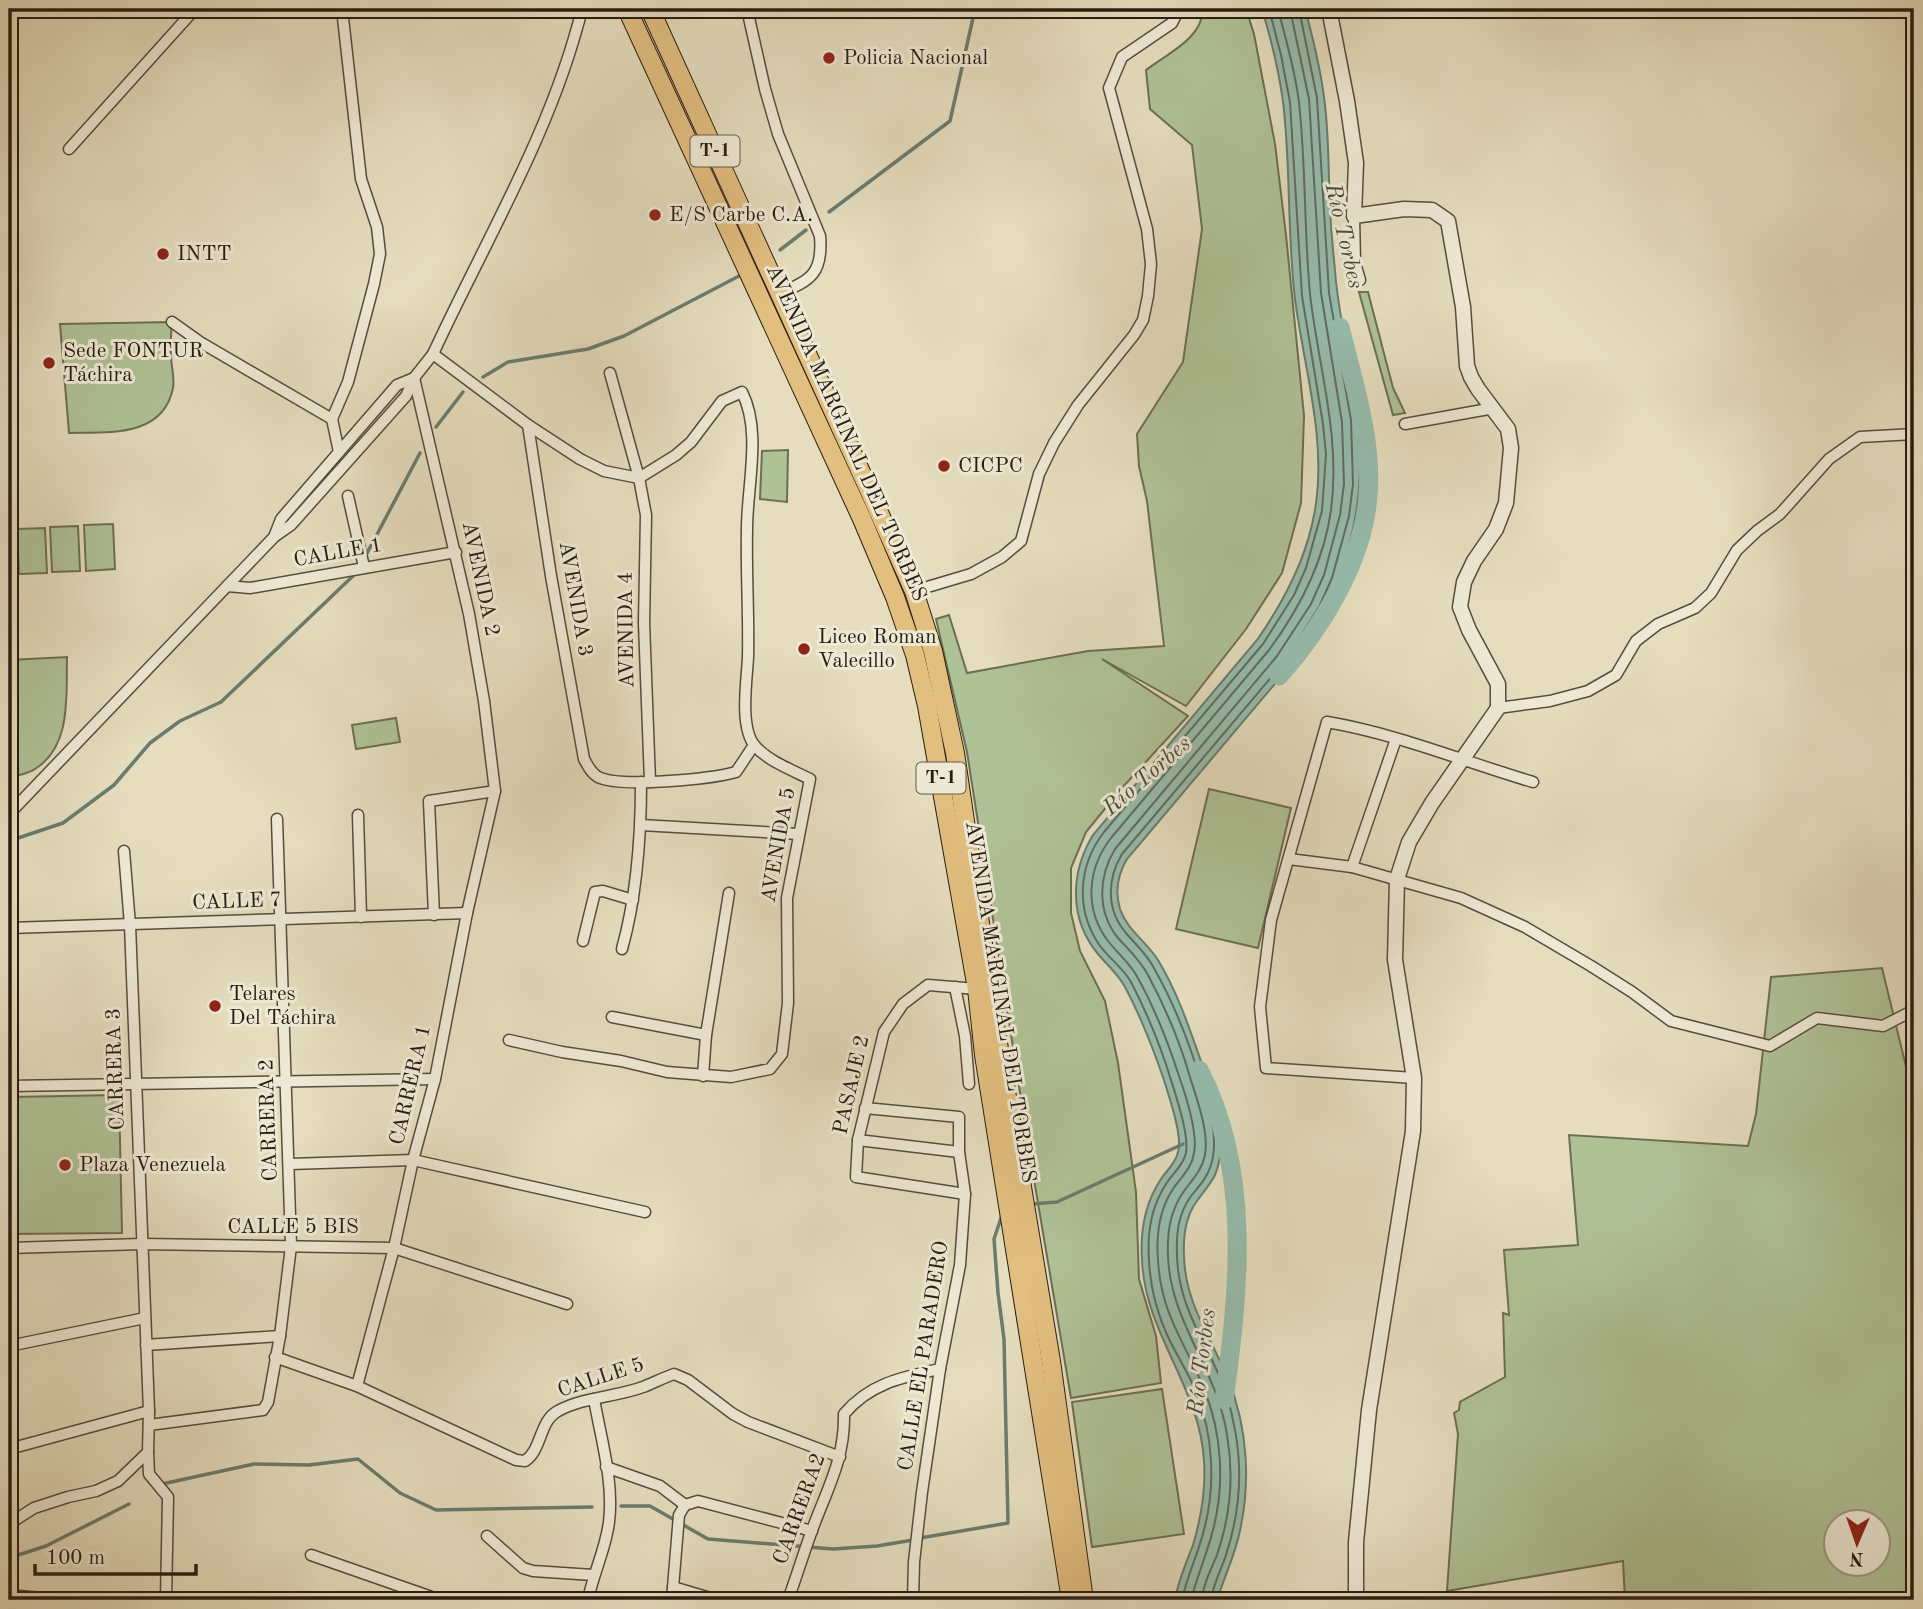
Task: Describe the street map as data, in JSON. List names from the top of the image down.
{
  "streets": {
    "highway": ["T-1", "AVENIDA MARGINAL DEL TORBES"],
    "street": [
      "CALLE 1",
      "AVENIDA 2",
      "AVENIDA 3",
      "AVENIDA 4",
      "AVENIDA 5",
      "CALLE 7",
      "CARRERA 3",
      "CARRERA 1",
      "PASAJE 2",
      "CARRERA 2",
      "CALLE 5 BIS",
      "CALLE EL PARADERO",
      "CALLE 5",
      "CARRERA2"
    ]
  },
  "crossings": [
    ["AVENIDA MARGINAL DEL TORBES", "PASAJE 2"],
    ["CALLE 1", "AVENIDA 2"],
    ["AVENIDA 2", "CARRERA 1"],
    ["AVENIDA 3", "AVENIDA 4"],
    ["CALLE 7", "CARRERA 3"],
    ["CALLE 7", "CARRERA 1"],
    ["CALLE 7", "CARRERA 2"],
    ["CARRERA 3", "CARRERA 2"],
    ["CARRERA 3", "CALLE 5 BIS"],
    ["CARRERA 1", "CALLE 5 BIS"],
    ["CARRERA 1", "CALLE 5"],
    ["PASAJE 2", "CALLE EL PARADERO"],
    ["CARRERA 2", "CALLE 5 BIS"],
    ["CARRERA 2", "CALLE 5"],
    ["CALLE EL PARADERO", "CARRERA2"],
    ["CALLE 5", "CARRERA2"]
  ],
  "water": ["Río Torbes"],
  "places": [
    "Policia Nacional",
    "E/S Carbe C.A.",
    "INTT",
    "Sede FONTUR Táchira",
    "CICPC",
    "Liceo Roman Valecillo",
    "Telares Del Táchira",
    "Plaza Venezuela"
  ],
  "scale_bar": "100 m",
  "north": "bottom"
}
